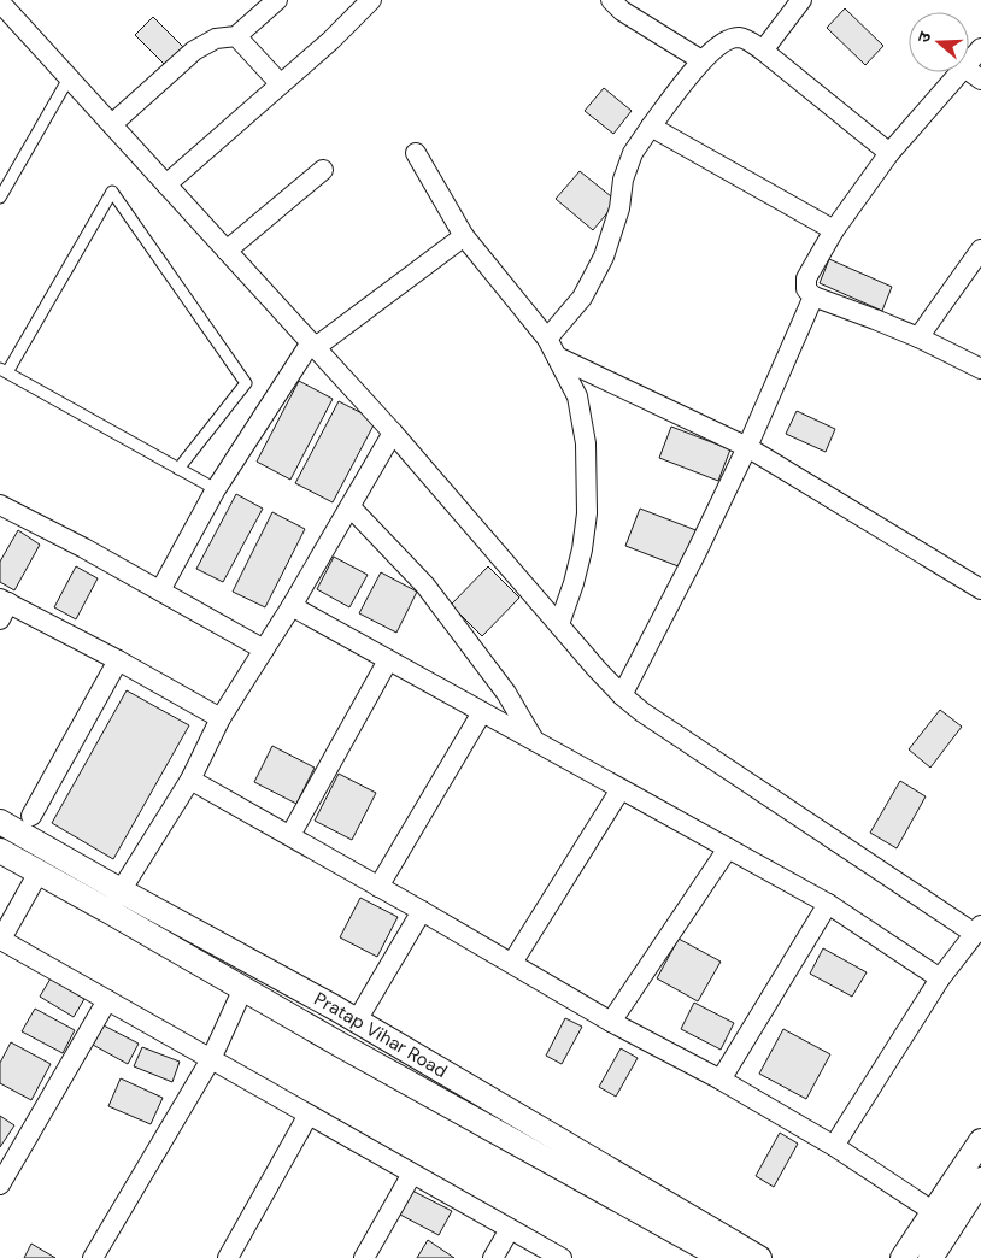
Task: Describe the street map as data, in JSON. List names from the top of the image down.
{
  "streets": {
    "street": ["Pratap Vihar Road"]
  },
  "north": "left"
}
